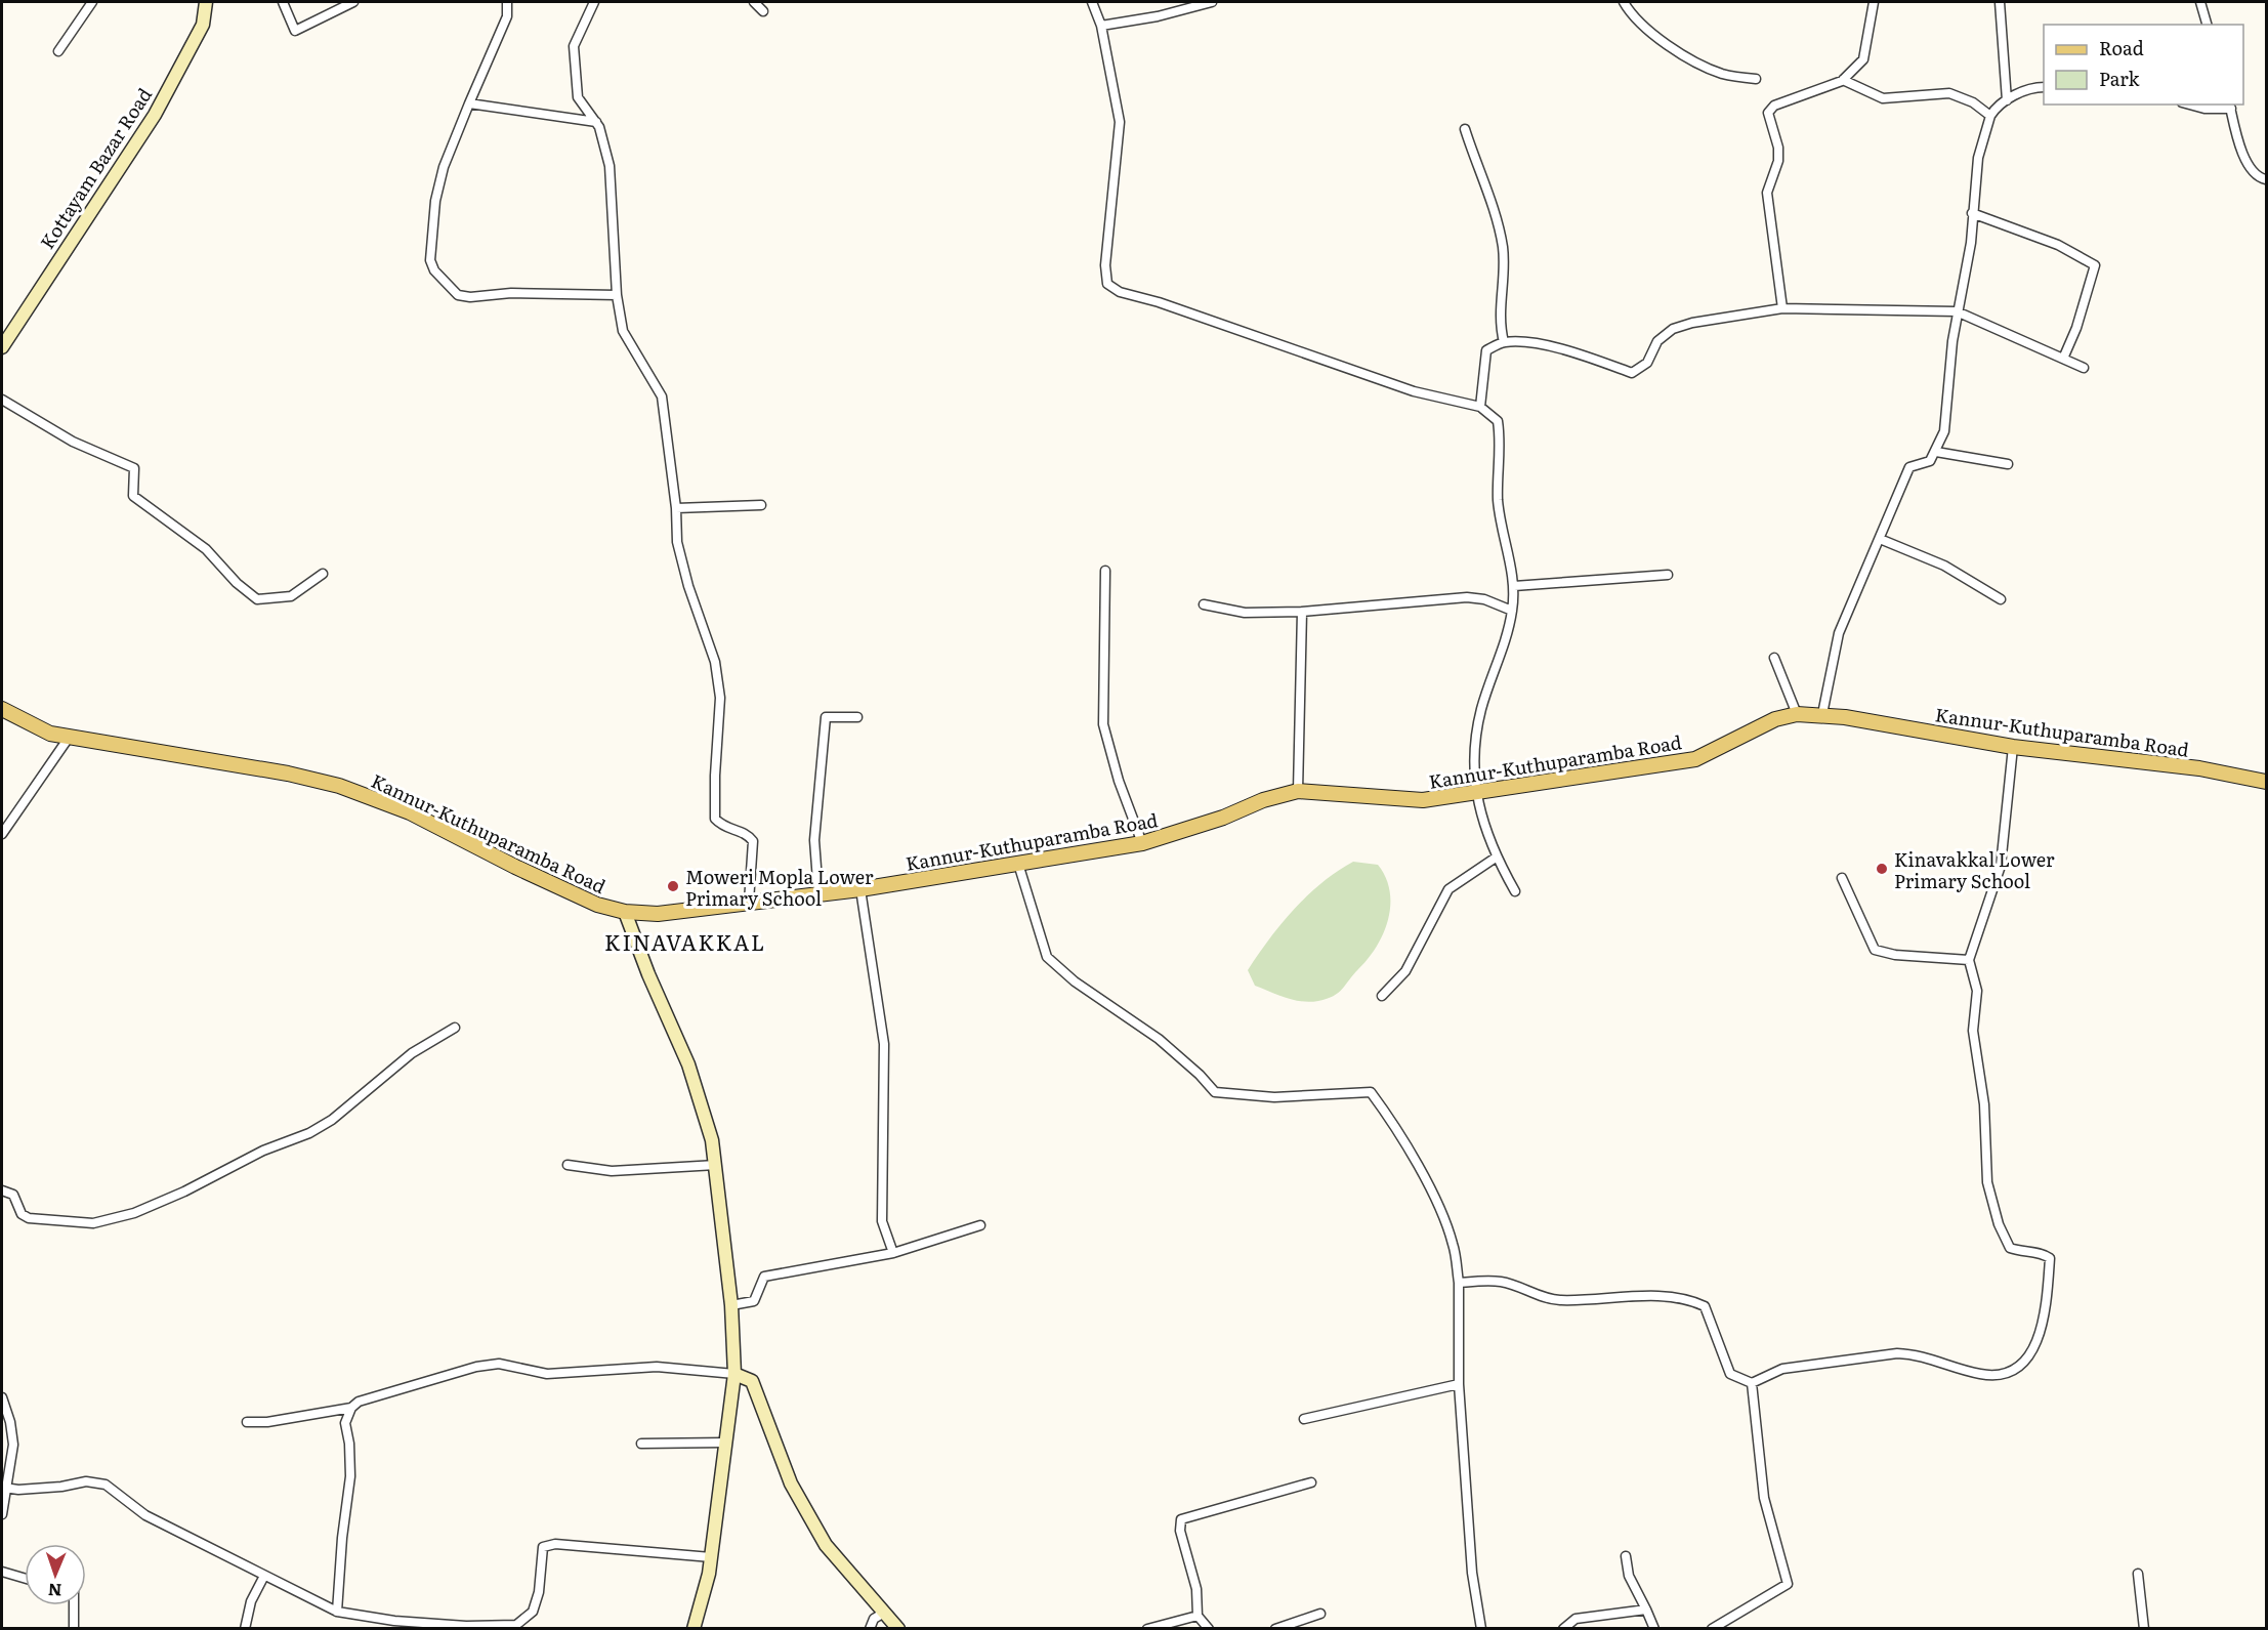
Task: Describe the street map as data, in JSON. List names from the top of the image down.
{
  "streets": {
    "main road": ["Kottayam Bazar Road", "Kannur-Kuthuparamba Road"]
  },
  "districts": ["KINAVAKKAL"],
  "places": ["Kinavakkal Lower Primary School", "Moweri Mopla Lower Primary School"],
  "legend": ["Road", "Park"],
  "north": "bottom"
}
